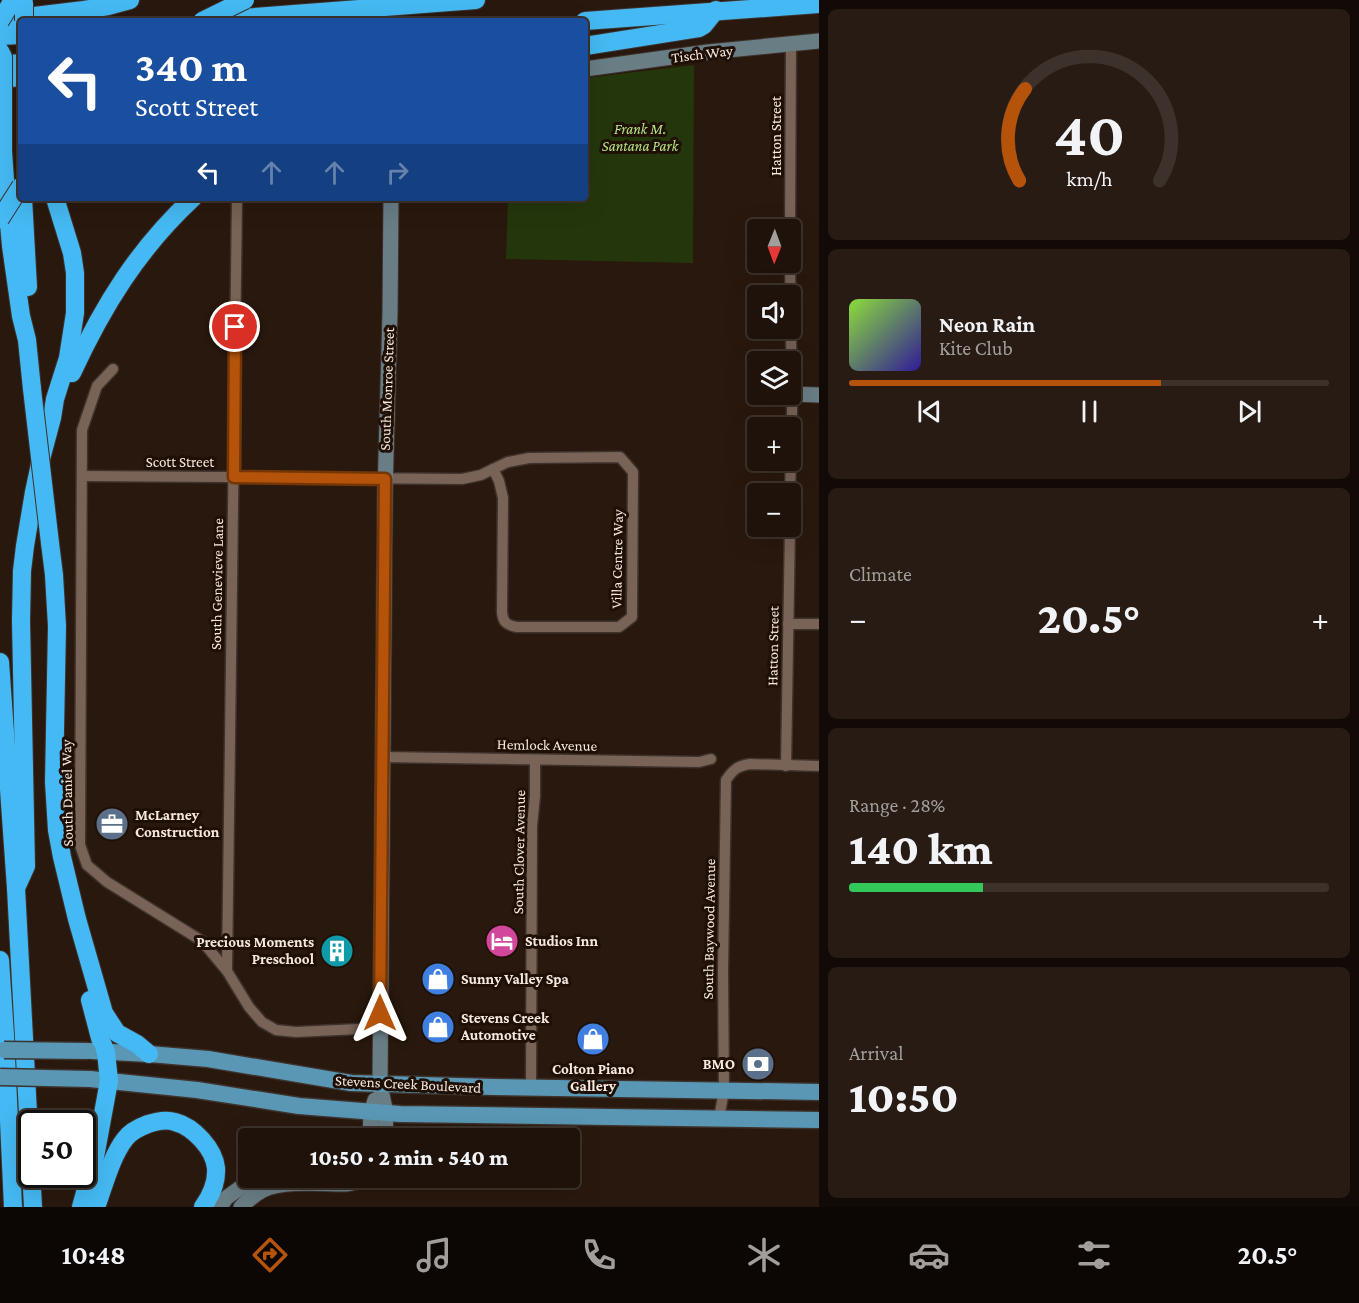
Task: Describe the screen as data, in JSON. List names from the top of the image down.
{
  "streets": {
    "main road": ["Tisch Way", "South Monroe Street", "Stevens Creek Boulevard"],
    "street": [
      "Hatton Street",
      "Scott Street",
      "Villa Centre Way",
      "South Genevieve Lane",
      "Hemlock Avenue",
      "South Daniel Way",
      "South Clover Avenue",
      "South Baywood Avenue"
    ]
  },
  "crossings": [
    ["Tisch Way", "Hatton Street"],
    ["Hatton Street", "South Baywood Avenue"],
    ["South Monroe Street", "Scott Street"],
    ["South Monroe Street", "Villa Centre Way"],
    ["South Monroe Street", "Hemlock Avenue"],
    ["South Monroe Street", "South Daniel Way"],
    ["South Monroe Street", "Stevens Creek Boulevard"],
    ["Scott Street", "Villa Centre Way"],
    ["Scott Street", "South Genevieve Lane"],
    ["Scott Street", "South Daniel Way"],
    ["South Genevieve Lane", "South Daniel Way"],
    ["Hemlock Avenue", "South Clover Avenue"],
    ["South Clover Avenue", "Stevens Creek Boulevard"],
    ["South Baywood Avenue", "Stevens Creek Boulevard"]
  ],
  "parks": ["Frank M. Santana Park"],
  "places": {
    "office": ["McLarney Construction"],
    "hotel": ["Studios Inn"],
    "building": ["Precious Moments Preschool"],
    "shop": ["Sunny Valley Spa", "Stevens Creek Automotive", "Colton Piano Gallery"],
    "bank": ["BMO"]
  },
  "north": "bottom",
  "page": {
    "turn": ["340 m", "Scott Street"],
    "map_buttons": ["+", "−"],
    "song": ["Neon Rain", "Kite Club"],
    "tile": [
      "Climate",
      ["Range · 28%", "140 km"],
      ["Arrival", "10:50"]
    ],
    "heat": ["−", "20.5°", "+"],
    "limit": "50",
    "trip": "10:50 · 2 min · 540 m",
    "tabs": ["10:48", "20.5°"],
    "gauge": ["40", "km/h"]
  }
}
